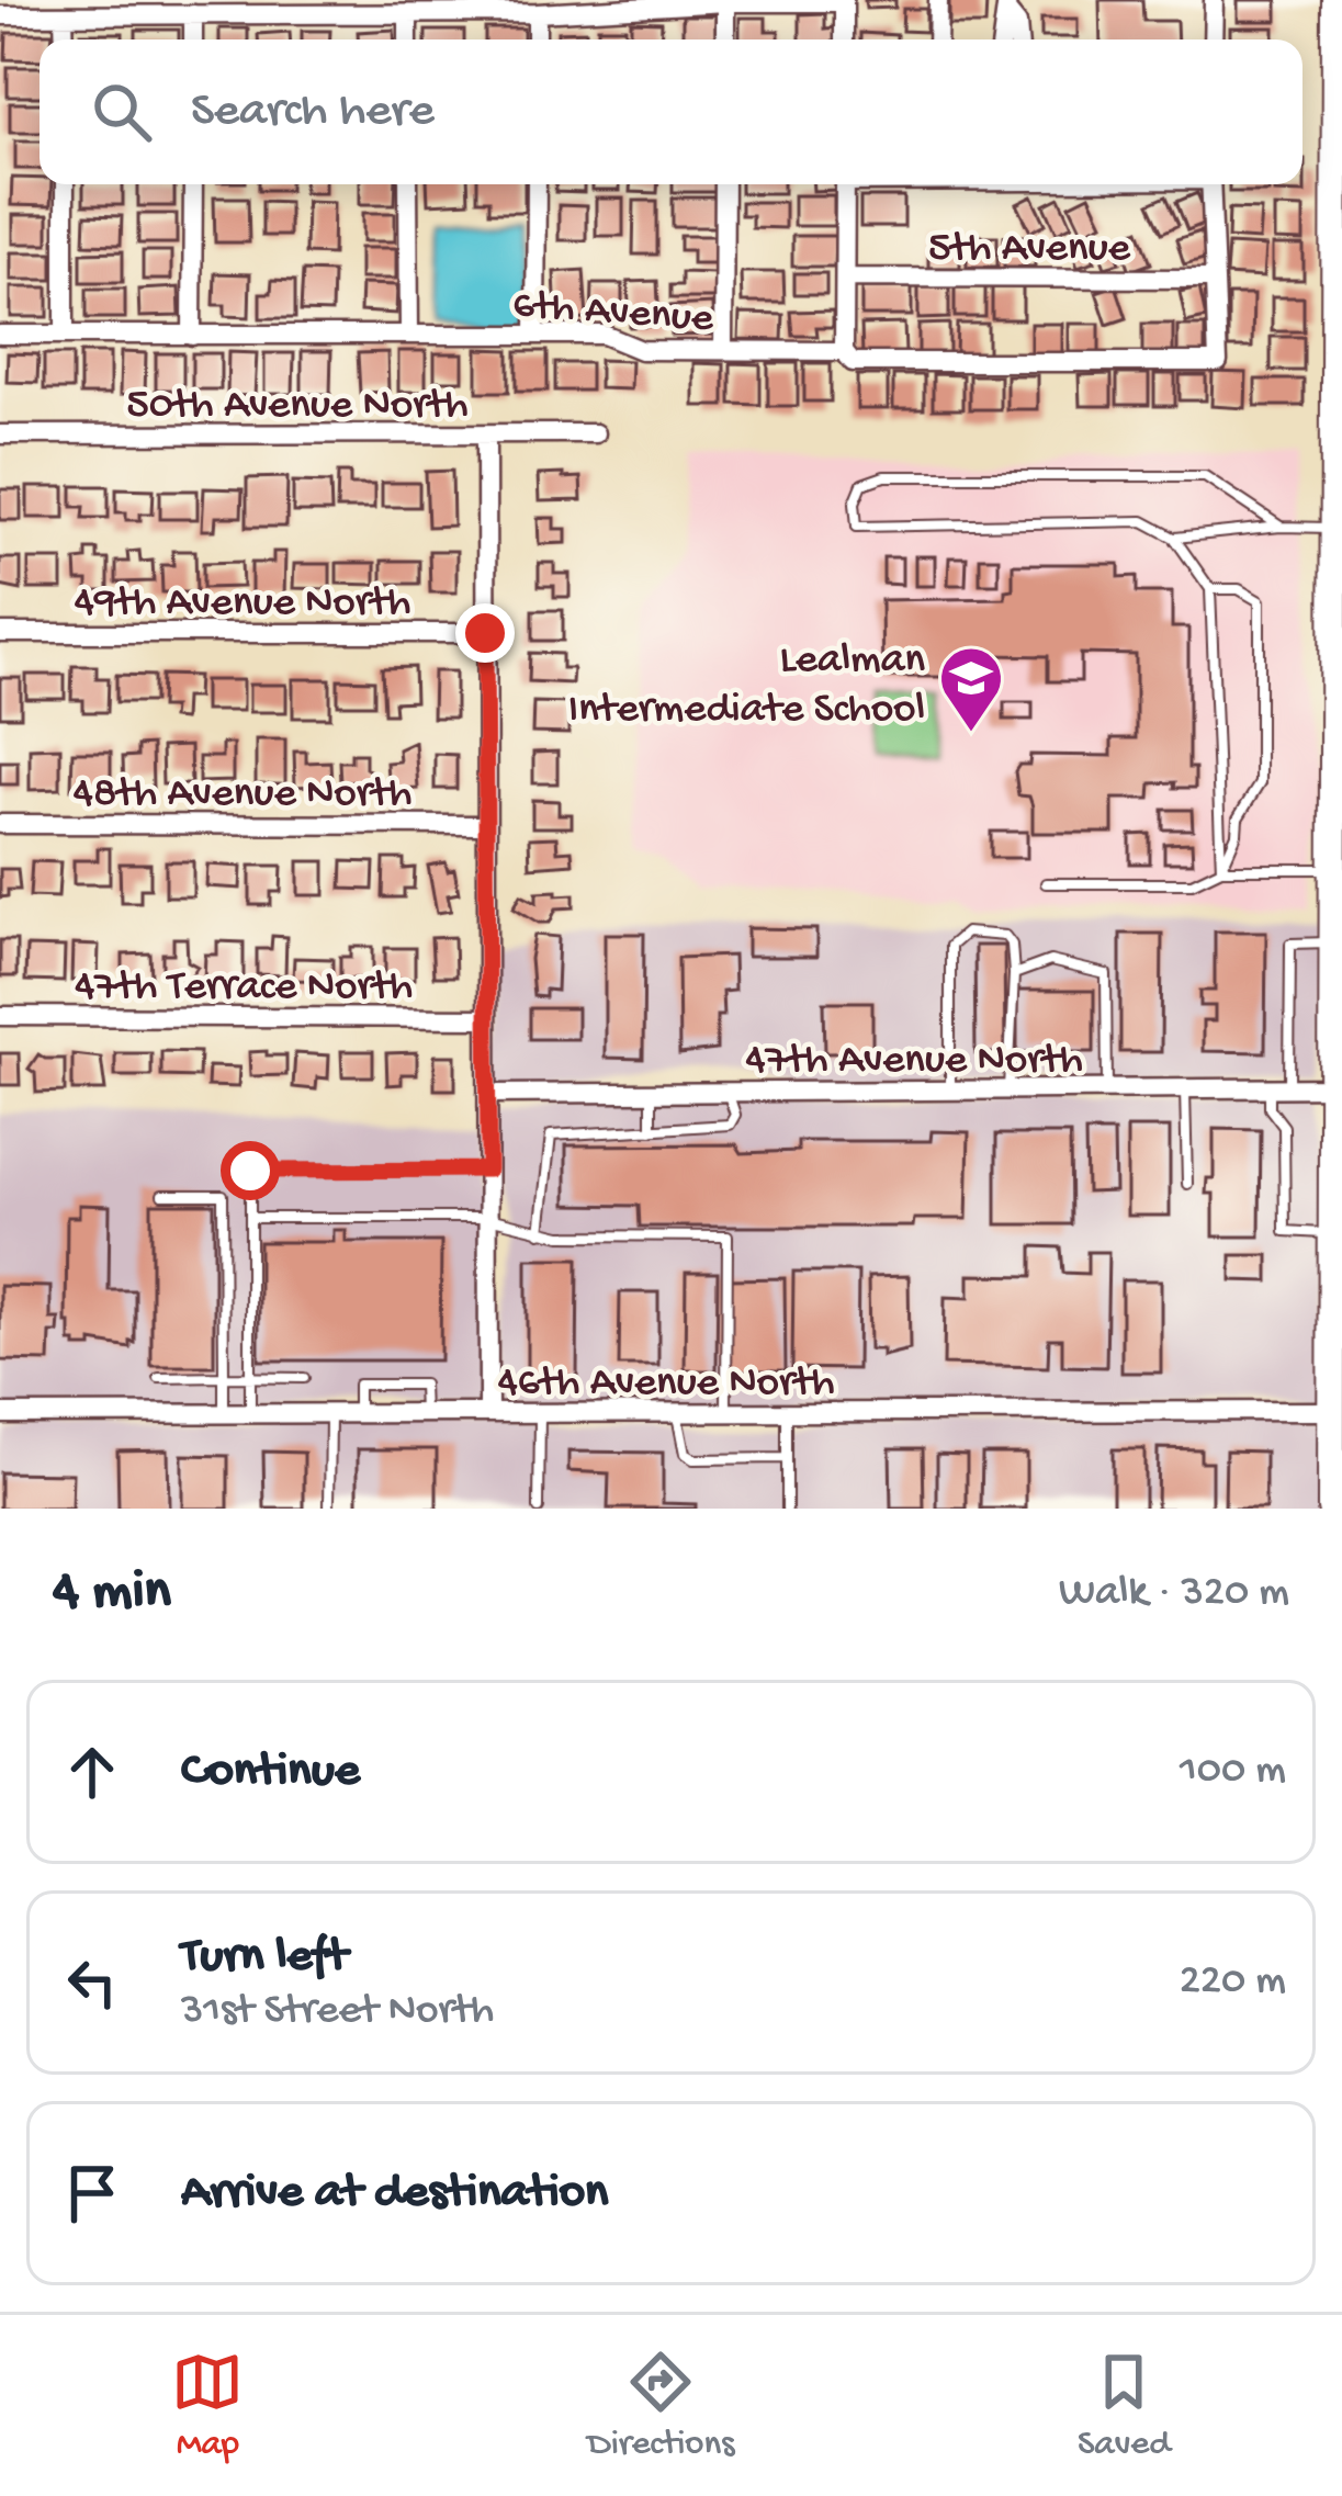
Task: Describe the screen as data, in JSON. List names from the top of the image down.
{
  "streets": {
    "street": [
      "5th Avenue",
      "6th Avenue",
      "50th Avenue North",
      "49th Avenue North",
      "48th Avenue North",
      "47th Terrace North",
      "47th Avenue North",
      "46th Avenue North"
    ]
  },
  "crossings": [
    ["5th Avenue", "6th Avenue"]
  ],
  "places": {
    "school or university": ["Lealman Intermediate School"]
  },
  "page": {
    "search": "Search here",
    "heading": ["4 min", "Walk · 320 m"],
    "list": [
      ["Continue", "100 m"],
      ["Turn left", "31st Street North", "220 m"],
      "Arrive at destination"
    ],
    "nav": ["Map", "Directions", "Saved"]
  }
}
